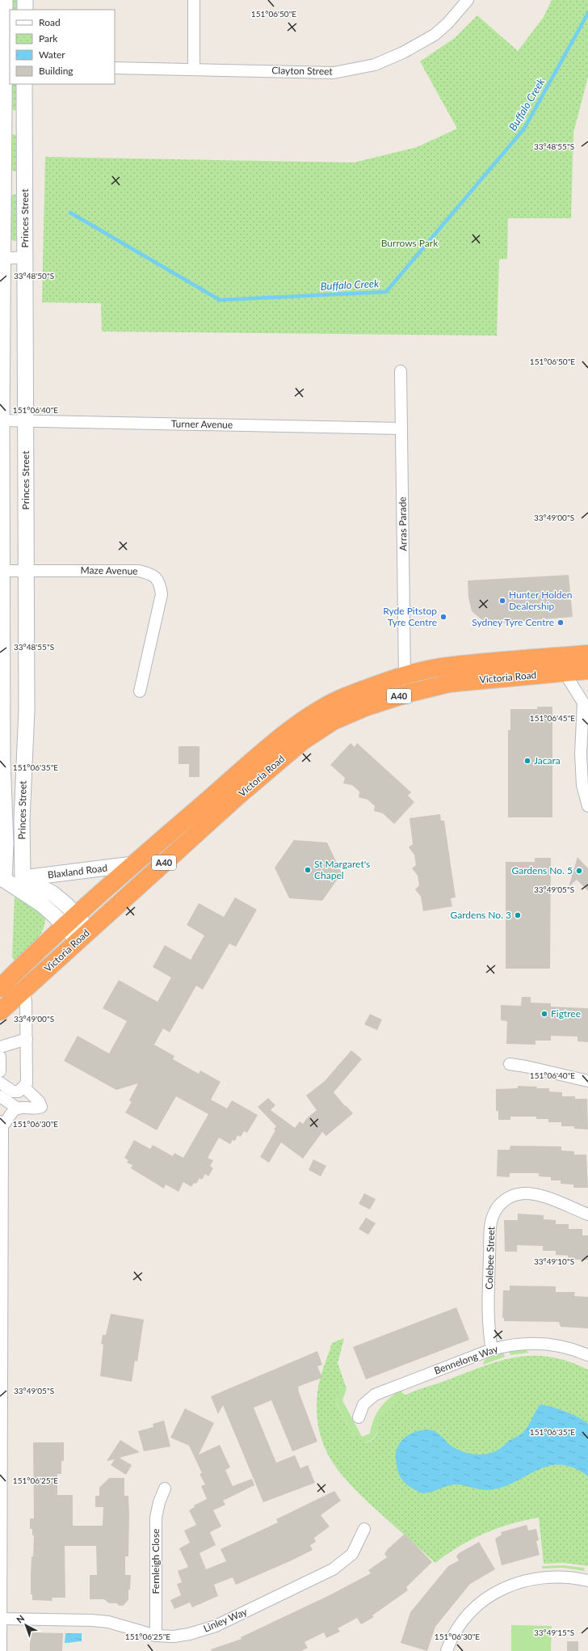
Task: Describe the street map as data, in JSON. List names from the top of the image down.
{
  "streets": {
    "highway": ["Victoria Road", "A40"],
    "street": [
      "Clayton Street",
      "Princes Street",
      "Turner Avenue",
      "Arras Parade",
      "Maze Avenue",
      "Blaxland Road",
      "Colebee Street",
      "Bennelong Way",
      "Fernleigh Close",
      "Linley Way"
    ]
  },
  "crossings": [
    ["Princes Street", "Turner Avenue"],
    ["Princes Street", "Maze Avenue"],
    ["Princes Street", "Blaxland Road"],
    ["Turner Avenue", "Arras Parade"],
    ["Arras Parade", "Victoria Road"],
    ["Victoria Road", "Blaxland Road"],
    ["Colebee Street", "Bennelong Way"],
    ["Fernleigh Close", "Linley Way"]
  ],
  "water": ["Buffalo Creek"],
  "parks": ["Burrows Park"],
  "places": [
    "Hunter Holden Dealership",
    "Ryde Pitstop Tyre Centre",
    "Sydney Tyre Centre",
    "Jacara",
    "St Margaret's Chapel",
    "Gardens No. 5",
    "Gardens No. 3",
    "Figtree"
  ],
  "legend": [
    "Road",
    "Park",
    "Water",
    "Building"
  ],
  "north": "top left",
  "coordinates": [
    "151°06'50\"E",
    "33°48'55\"S",
    "33°48'50\"S",
    "151°06'40\"E",
    "33°49'00\"S",
    "151°06'45\"E",
    "151°06'35\"E",
    "33°49'05\"S",
    "151°06'30\"E",
    "33°49'10\"S",
    "151°06'25\"E",
    "33°49'15\"S"
  ]
}
